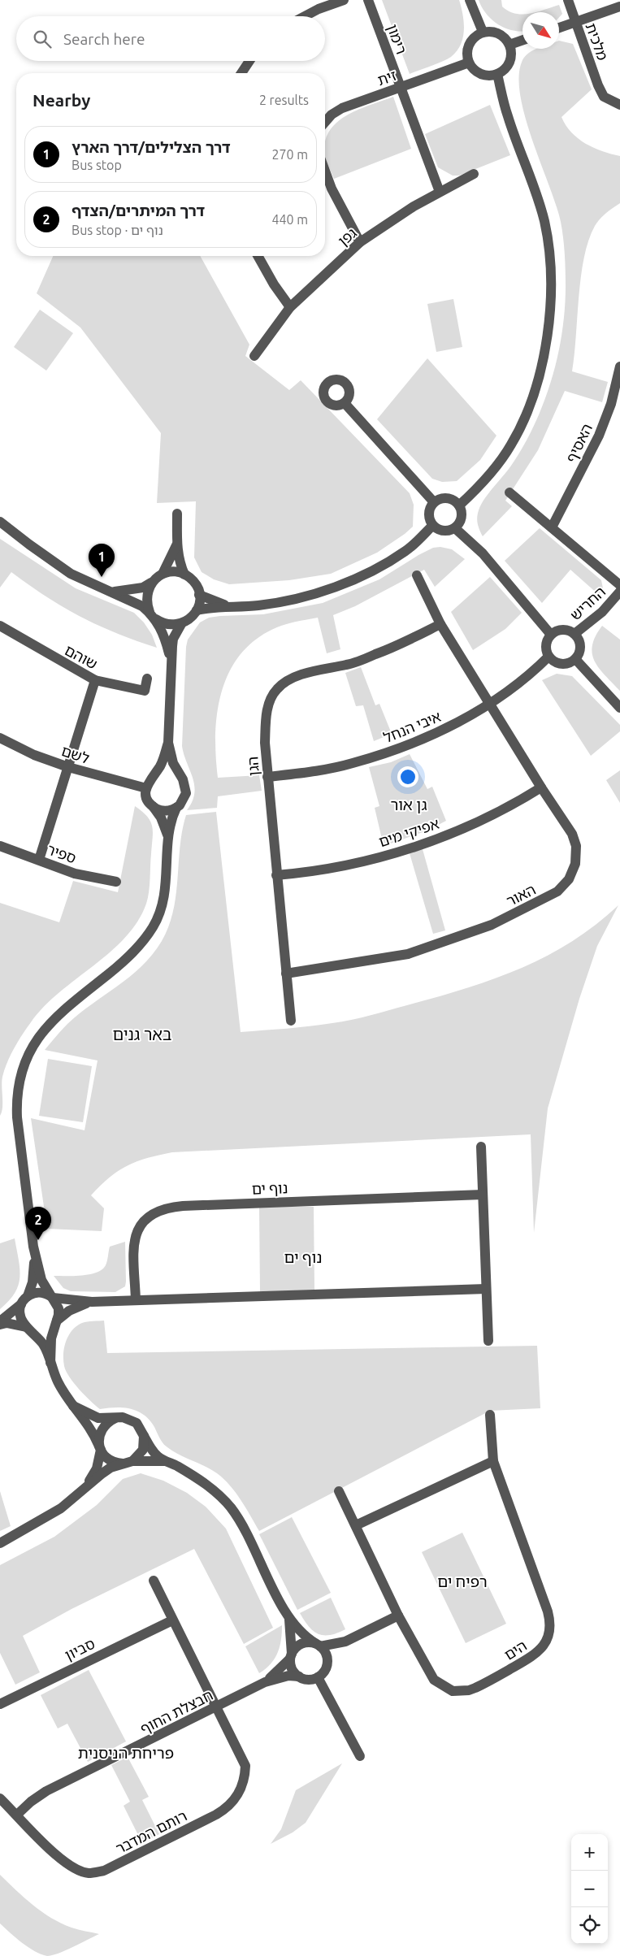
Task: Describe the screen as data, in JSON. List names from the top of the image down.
{
  "streets": {
    "street": [
      "רימון",
      "מלכית",
      "זית",
      "גפן",
      "האסיף",
      "החריש",
      "שוהם",
      "איבי הנחל",
      "לשם",
      "הגן",
      "אפיקי מים",
      "ספיר",
      "האור",
      "נוף ים",
      "סביון",
      "הים",
      "חבצלת החוף",
      "רותם המדבר"
    ]
  },
  "crossings": [
    ["רימון", "זית"],
    ["החריש", "איבי הנחל"],
    ["איבי הנחל", "הגן"],
    ["איבי הנחל", "האור"],
    ["הגן", "אפיקי מים"],
    ["הגן", "האור"],
    ["אפיקי מים", "האור"],
    ["חבצלת החוף", "רותם המדבר"]
  ],
  "districts": [
    "גן אור",
    "באר גנים",
    "נוף ים",
    "רפיח ים",
    "פריחת הניסנית"
  ],
  "north": "bottom right",
  "page": {
    "search": "Search here",
    "heading": ["Nearby", "2 results"],
    "list": [
      {
        "mark": "1",
        "name": "דרך הצלילים/דרך הארץ",
        "note": "Bus stop",
        "value": "270 m"
      },
      {
        "mark": "2",
        "name": "דרך המיתרים/הצדף",
        "note": "Bus stop · נוף ים",
        "value": "440 m"
      }
    ],
    "pins": ["1", "2"],
    "map_buttons": ["+", "−"]
  }
}
